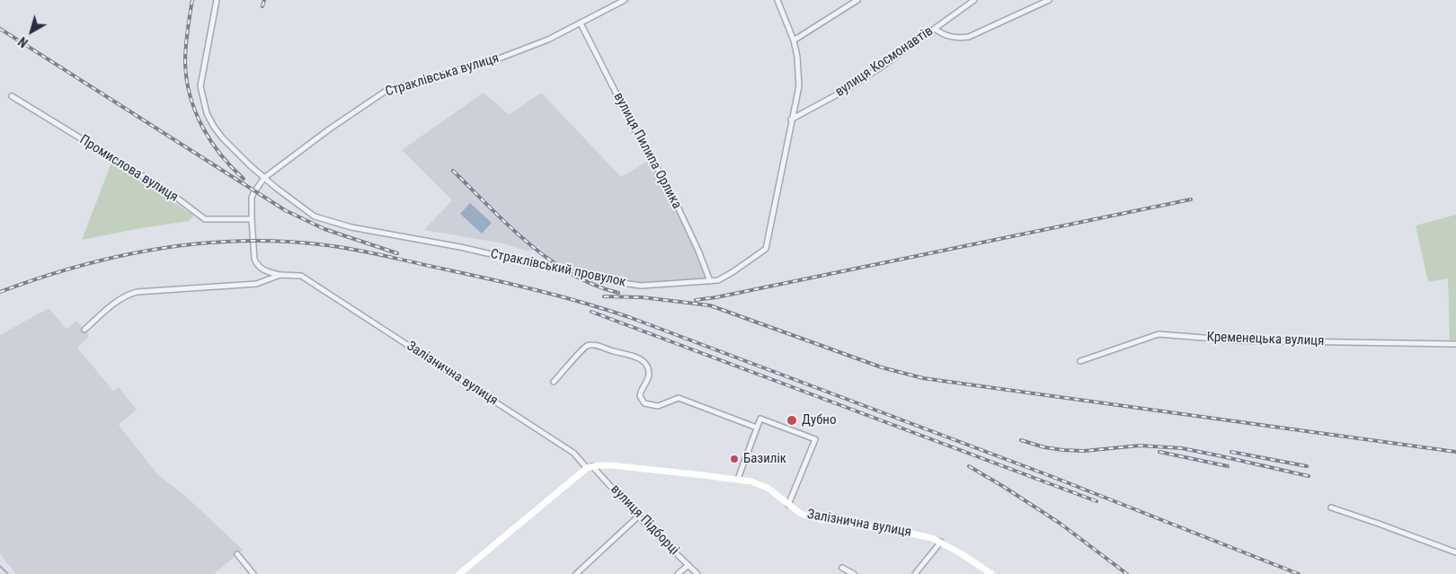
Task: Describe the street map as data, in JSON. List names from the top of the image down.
{
  "streets": {
    "main road": ["Залізнична вулиця"],
    "street": [
      "вулиця Космонавтів",
      "Страклівська вулиця",
      "вулиця Пилипа Орлика",
      "Промислова вулиця",
      "Страклівський провулок",
      "Кременецька вулиця",
      "вулиця Підборці"
    ]
  },
  "crossings": [
    ["вулиця Космонавтів", "Страклівський провулок"],
    ["Страклівська вулиця", "вулиця Пилипа Орлика"],
    ["Страклівська вулиця", "Промислова вулиця"],
    ["Страклівська вулиця", "Страклівський провулок"],
    ["Страклівська вулиця", "Залізнична вулиця"],
    ["вулиця Пилипа Орлика", "Страклівський провулок"],
    ["Залізнична вулиця", "вулиця Підборці"]
  ],
  "places": ["Дубно", "Базилік"],
  "north": "bottom left"
}
